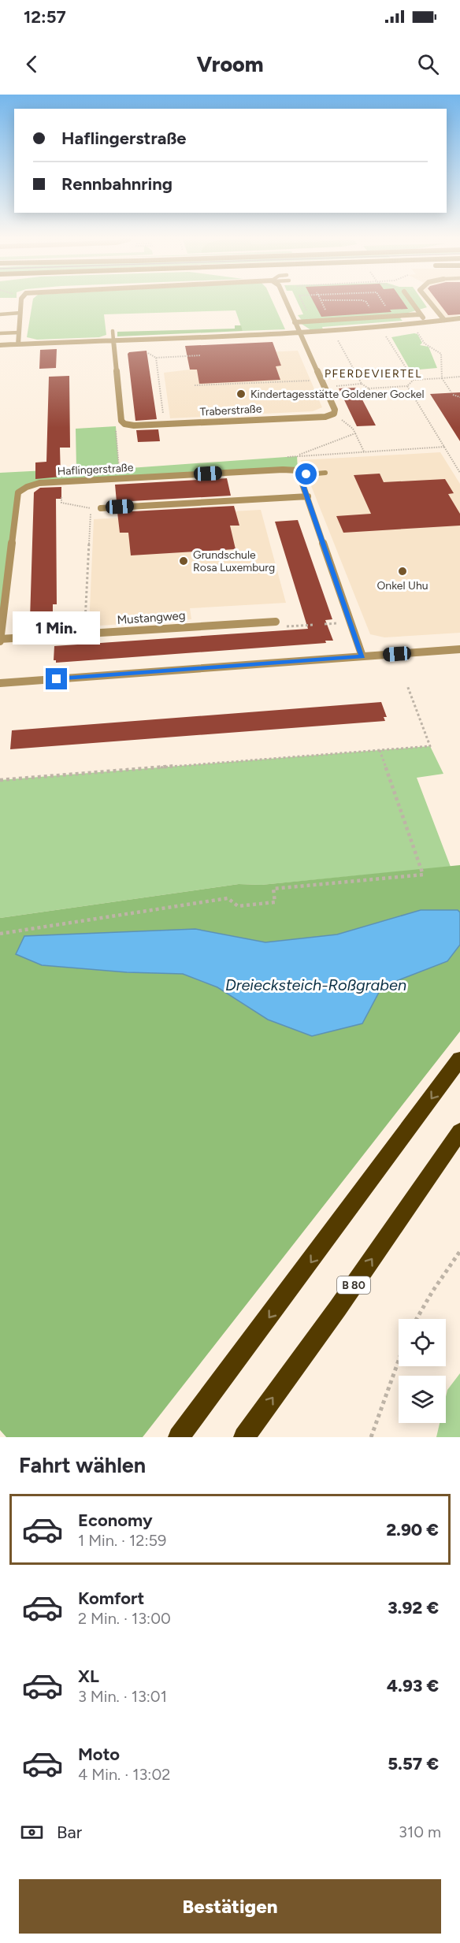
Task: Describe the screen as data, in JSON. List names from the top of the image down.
{
  "streets": {
    "highway": ["B 80"],
    "street": ["Traberstraße", "Haflingerstraße", "Mustangweg"]
  },
  "crossings": [
    ["Haflingerstraße", "Mustangweg"]
  ],
  "districts": ["PFERDEVIERTEL"],
  "water": ["Dreiecksteich-Roßgraben"],
  "places": ["Kindertagesstätte Goldener Gockel", "Grundschule Rosa Luxemburg", "Onkel Uhu"],
  "page": {
    "status": "12:57",
    "header": "Vroom",
    "banner": ["Haflingerstraße", "Rennbahnring"],
    "bubble": "1 Min.",
    "heading": "Fahrt wählen",
    "list": [
      {
        "name": "Economy",
        "note": "1 Min. · 12:59",
        "value": "2.90 €"
      },
      {
        "name": "Komfort",
        "note": "2 Min. · 13:00",
        "value": "3.92 €"
      },
      {
        "name": "XL",
        "note": "3 Min. · 13:01",
        "value": "4.93 €"
      },
      {
        "name": "Moto",
        "note": "4 Min. · 13:02",
        "value": "5.57 €"
      }
    ],
    "pay": ["Bar", "310 m"],
    "buttons": "Bestätigen"
  }
}
